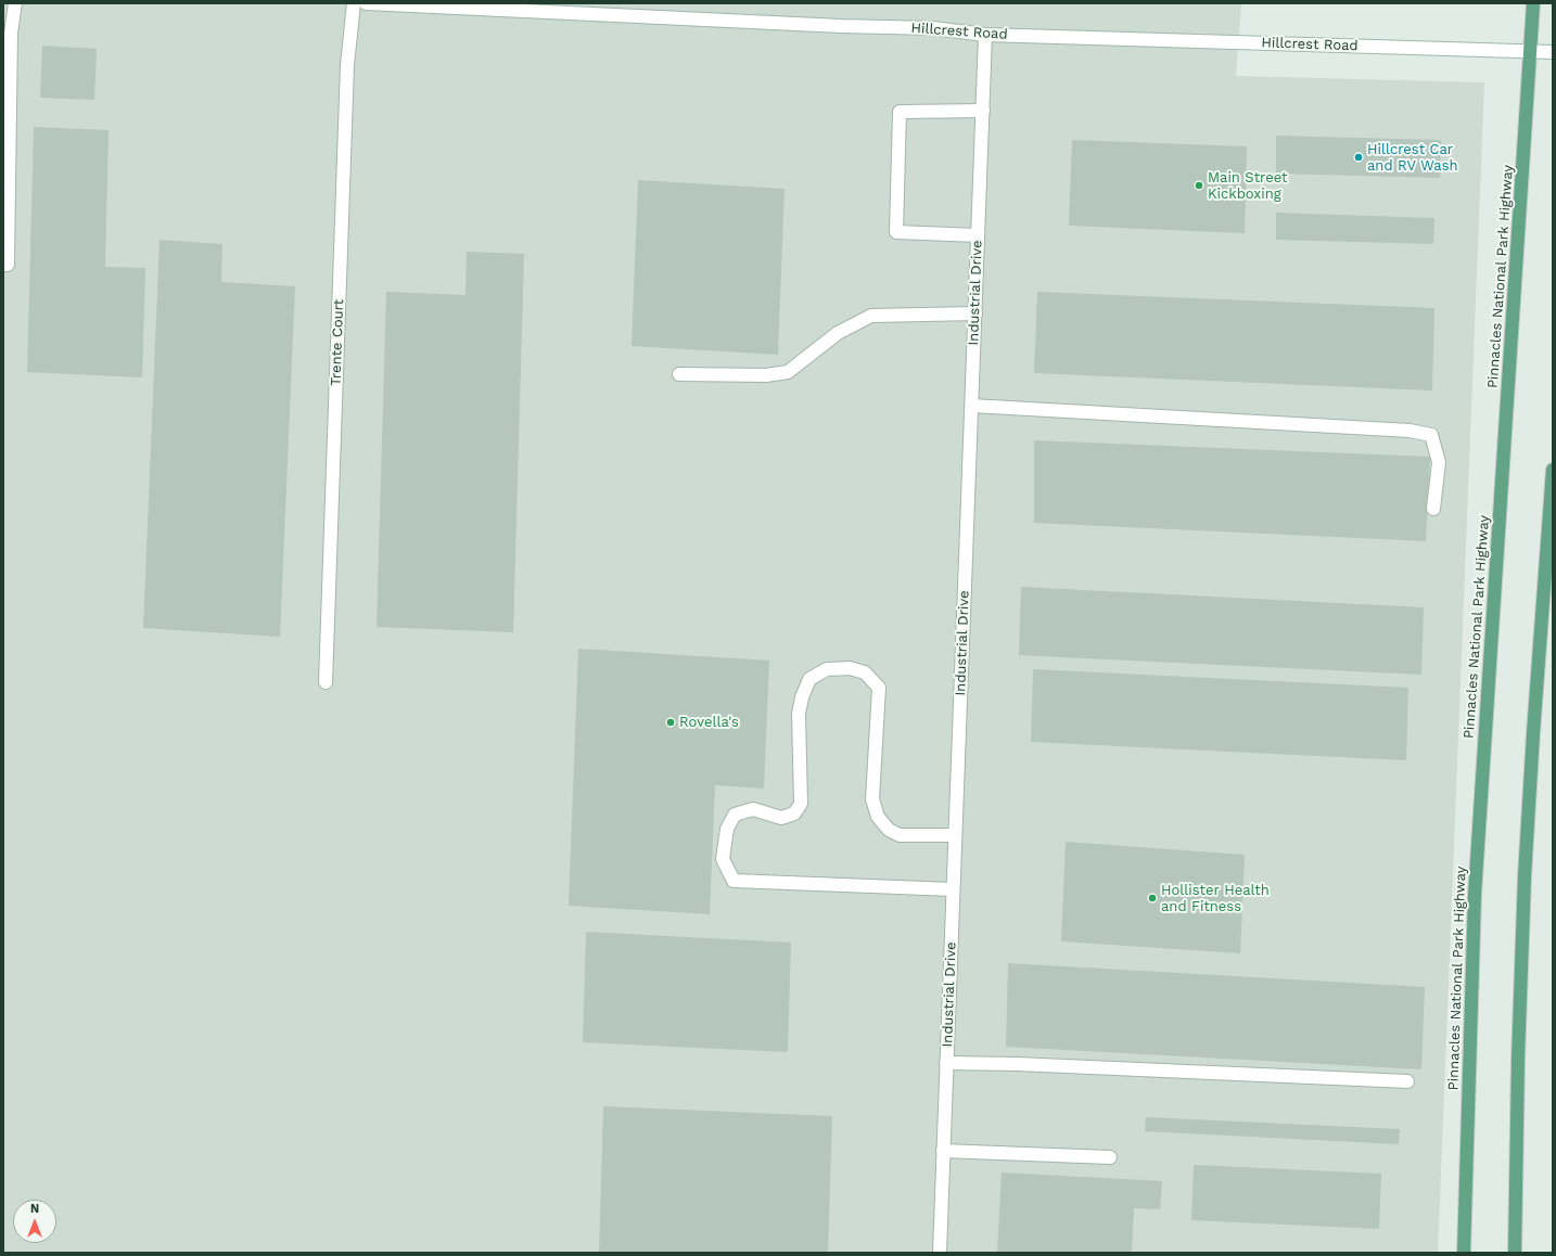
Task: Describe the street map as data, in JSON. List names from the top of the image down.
{
  "streets": {
    "main road": ["Pinnacles National Park Highway"],
    "street": ["Hillcrest Road", "Industrial Drive", "Trente Court"]
  },
  "crossings": [
    ["Hillcrest Road", "Pinnacles National Park Highway"],
    ["Hillcrest Road", "Industrial Drive"]
  ],
  "places": [
    "Hillcrest Car and RV Wash",
    "Main Street Kickboxing",
    "Rovella's",
    "Hollister Health and Fitness"
  ],
  "north": "top"
}
